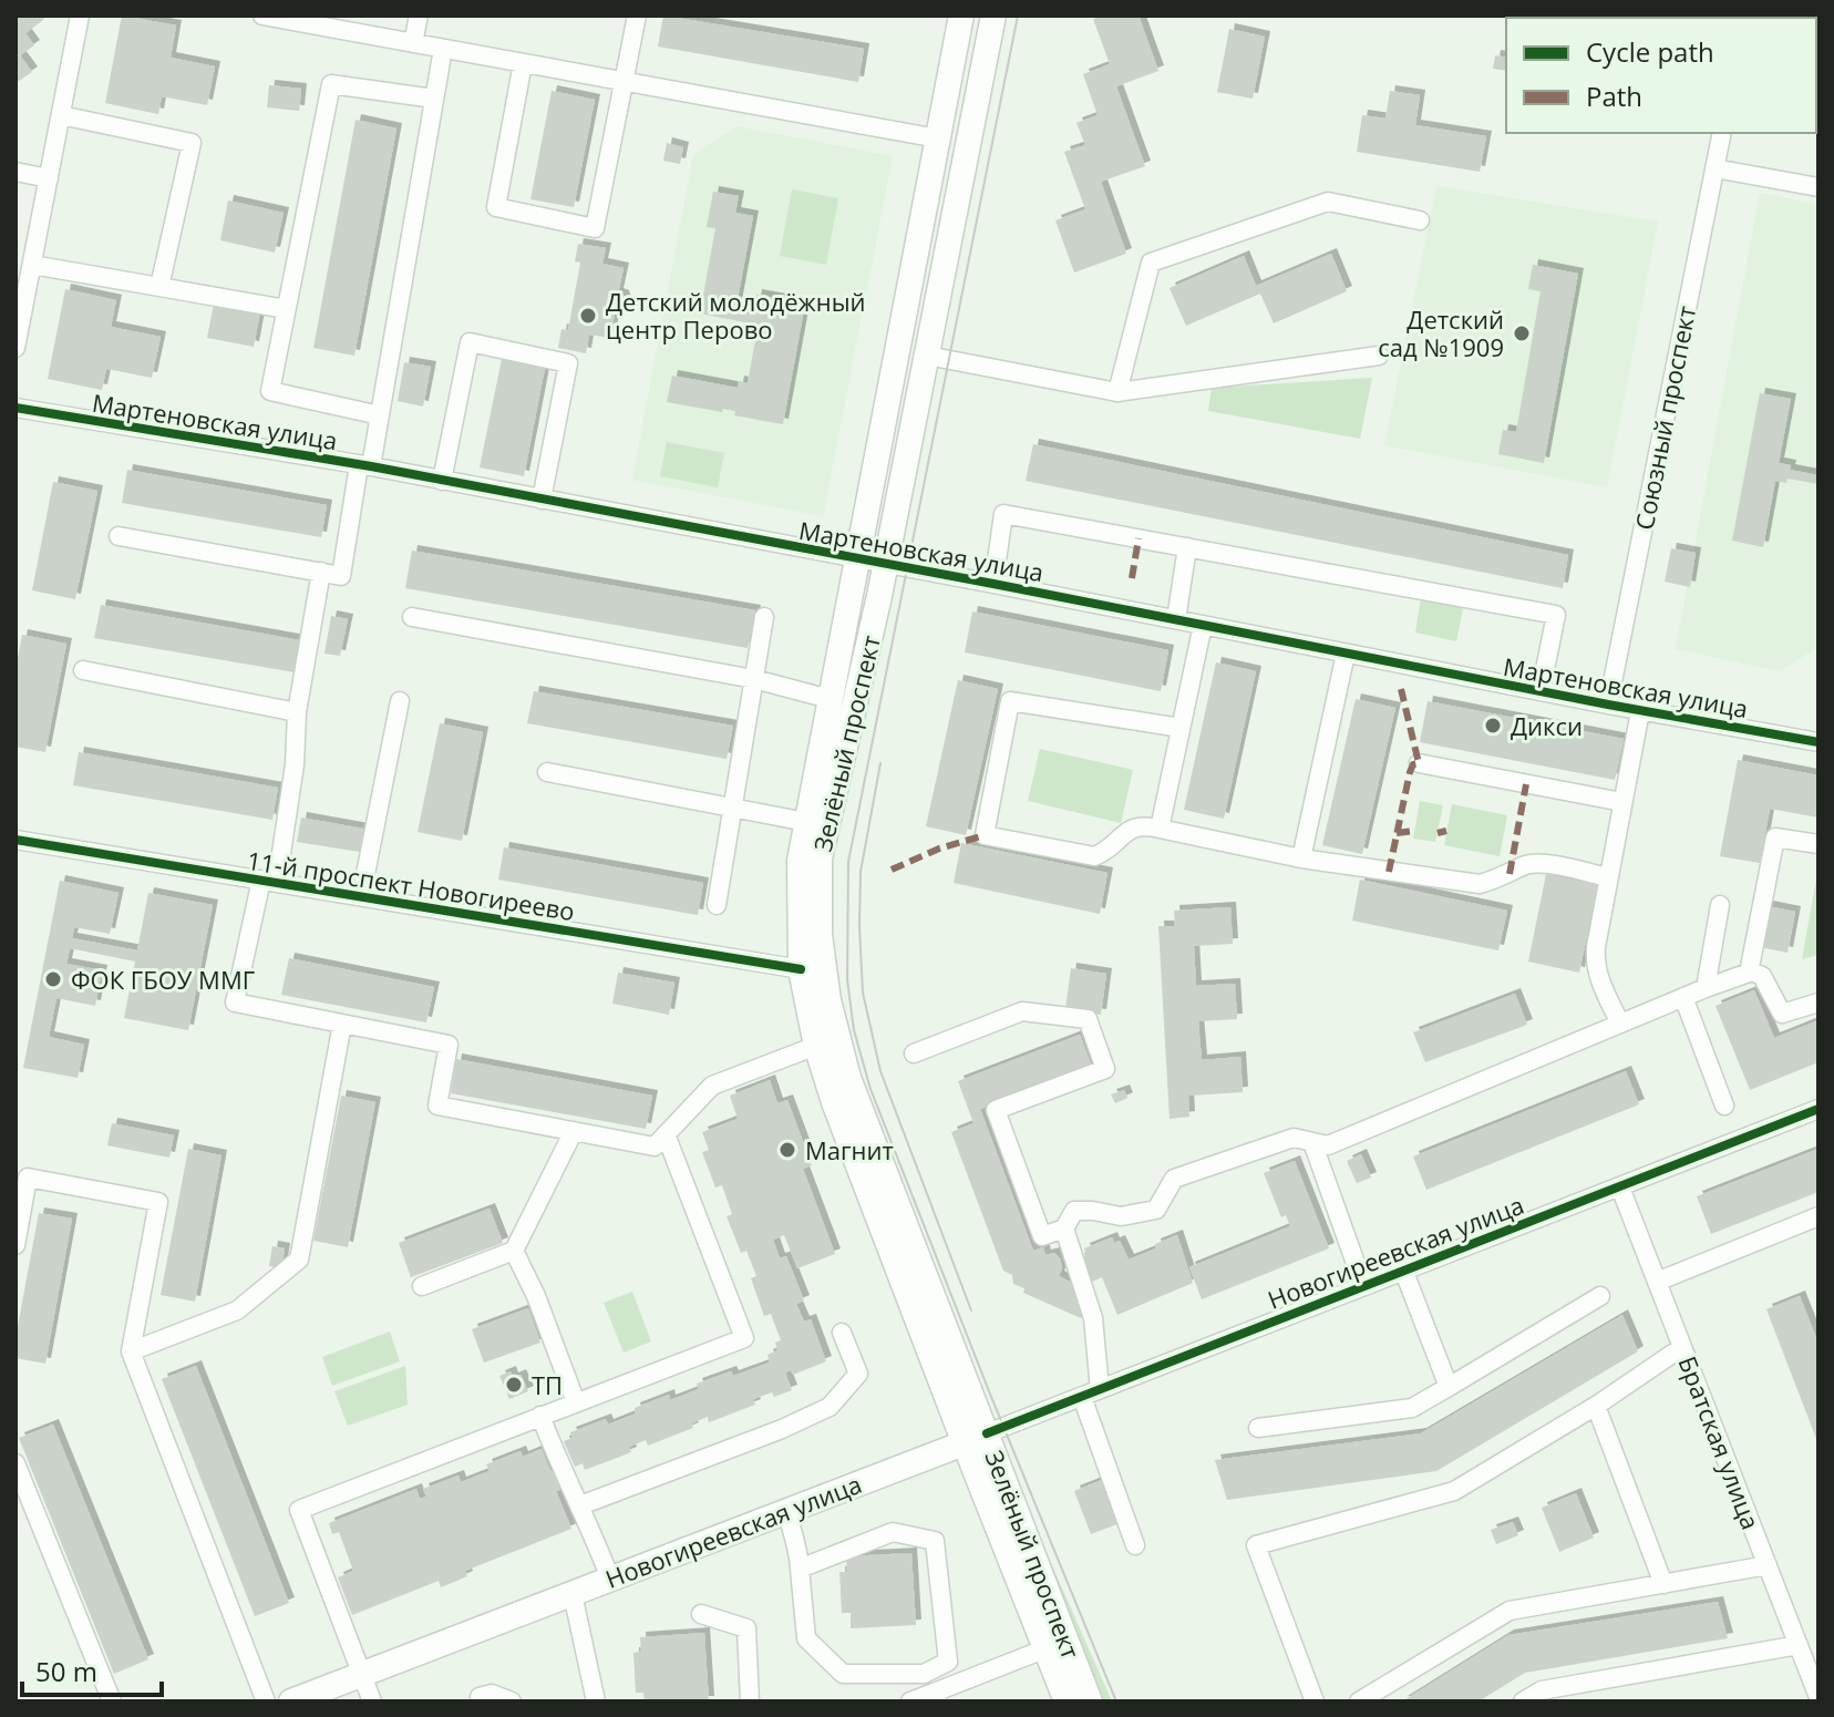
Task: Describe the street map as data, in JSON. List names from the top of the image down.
{
  "streets": {
    "main road": ["Зелёный проспект", "Новогиреевская улица"],
    "street": [
      "Союзный проспект",
      "Мартеновская улица",
      "11-й проспект Новогиреево",
      "Братская улица"
    ]
  },
  "crossings": [
    ["Союзный проспект", "Мартеновская улица"],
    ["Мартеновская улица", "Зелёный проспект"],
    ["Зелёный проспект", "11-й проспект Новогиреево"],
    ["Зелёный проспект", "Новогиреевская улица"],
    ["Новогиреевская улица", "Братская улица"]
  ],
  "places": [
    "Детский молодёжный центр Перово",
    "Детский сад №1909",
    "Дикси",
    "ФОК ГБОУ ММГ",
    "Магнит",
    "ТП"
  ],
  "legend": ["Cycle path", "Path"],
  "scale_bar": "50 m"
}
